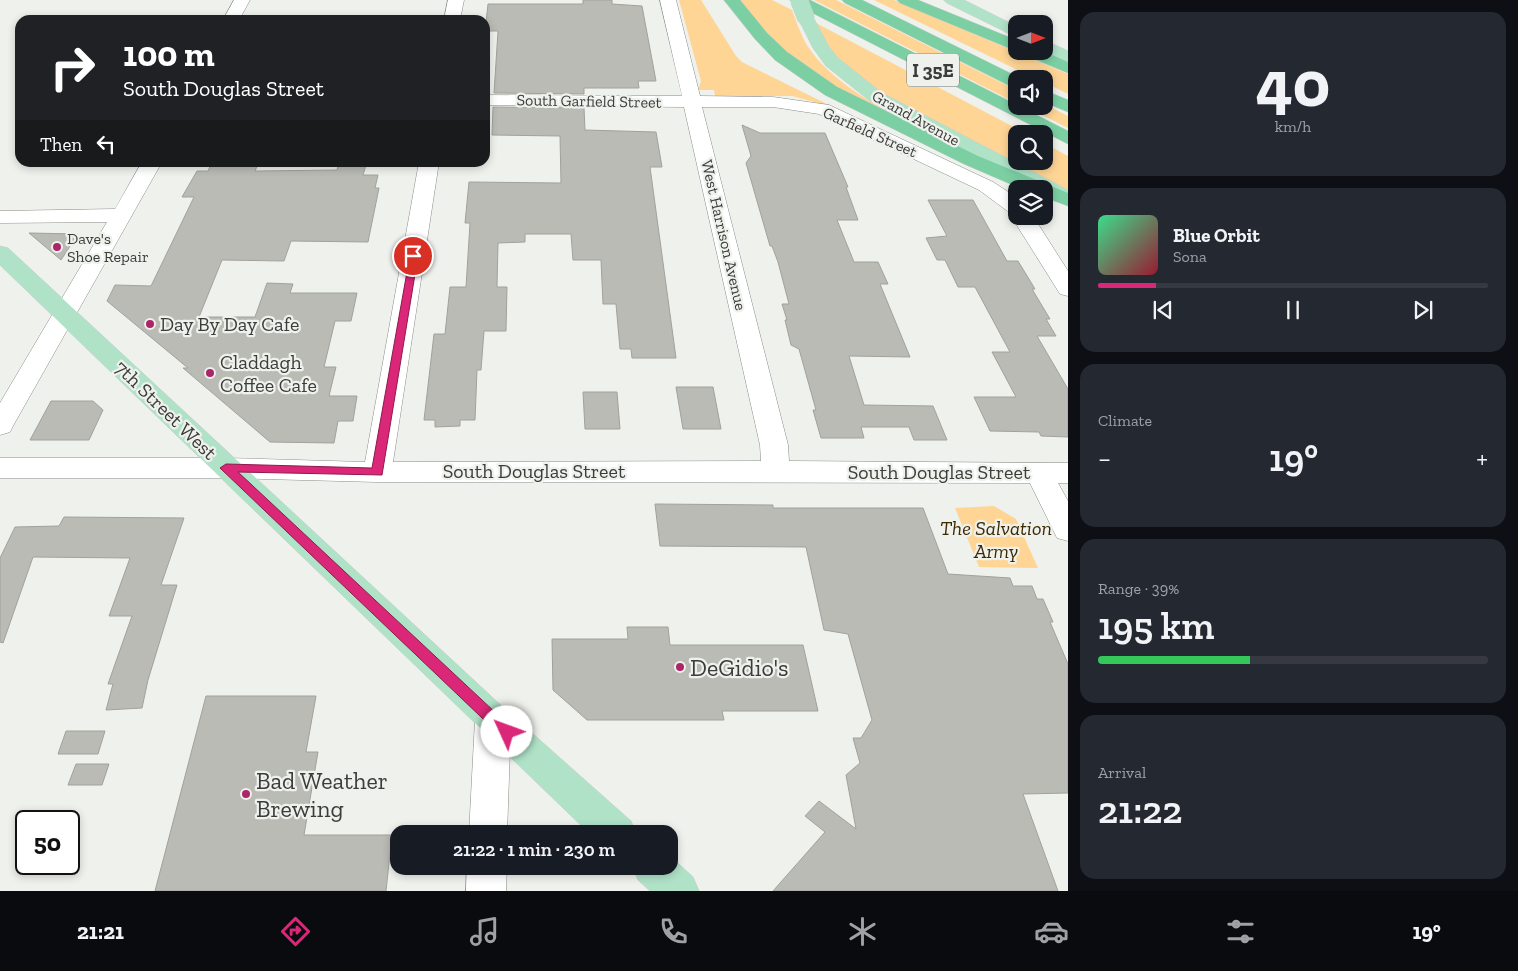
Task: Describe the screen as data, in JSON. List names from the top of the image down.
{
  "streets": {
    "highway": ["I 35E"],
    "main road": ["Grand Avenue", "7th Street West"],
    "street": [
      "South Garfield Street",
      "Garfield Street",
      "West Harrison Avenue",
      "South Douglas Street"
    ]
  },
  "crossings": [
    ["I 35E", "Grand Avenue"],
    ["South Garfield Street", "Garfield Street"],
    ["South Garfield Street", "West Harrison Avenue"],
    ["Garfield Street", "West Harrison Avenue"],
    ["West Harrison Avenue", "South Douglas Street"],
    ["7th Street West", "South Douglas Street"]
  ],
  "parks": ["The Salvation Army"],
  "places": [
    "Dave's Shoe Repair",
    "Day By Day Cafe",
    "Claddagh Coffee Cafe",
    "DeGidio's",
    "Bad Weather Brewing"
  ],
  "north": "right",
  "page": {
    "tile": [
      ["40", "km/h"],
      "Climate",
      ["Range · 39%", "195 km"],
      ["Arrival", "21:22"]
    ],
    "turn": ["100 m", "South Douglas Street"],
    "then": "Then",
    "song": ["Blue Orbit", "Sona"],
    "heat": ["−", "19°", "+"],
    "limit": "50",
    "trip": "21:22 · 1 min · 230 m",
    "tabs": ["21:21", "19°"]
  }
}
